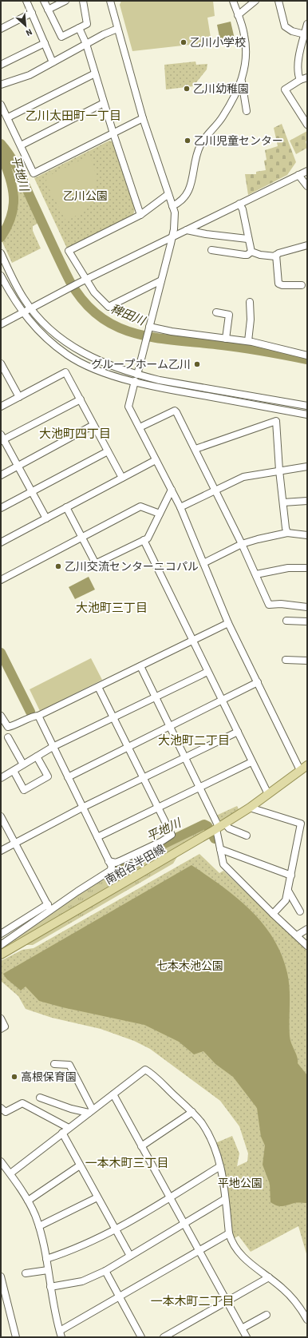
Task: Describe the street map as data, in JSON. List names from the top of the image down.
{
  "streets": {
    "main road": ["南粕谷半田線"]
  },
  "districts": [
    "乙川太田町一丁目",
    "大池町四丁目",
    "大池町三丁目",
    "大池町二丁目",
    "一本木町三丁目",
    "一本木町二丁目"
  ],
  "water": ["平地川", "稗田川"],
  "parks": ["乙川公園", "七本木池公園", "平地公園"],
  "places": [
    "乙川小学校",
    "乙川幼稚園",
    "乙川児童センター",
    "グループホーム乙川",
    "乙川交流センターニコパル",
    "高根保育園"
  ],
  "north": "bottom right"
}
